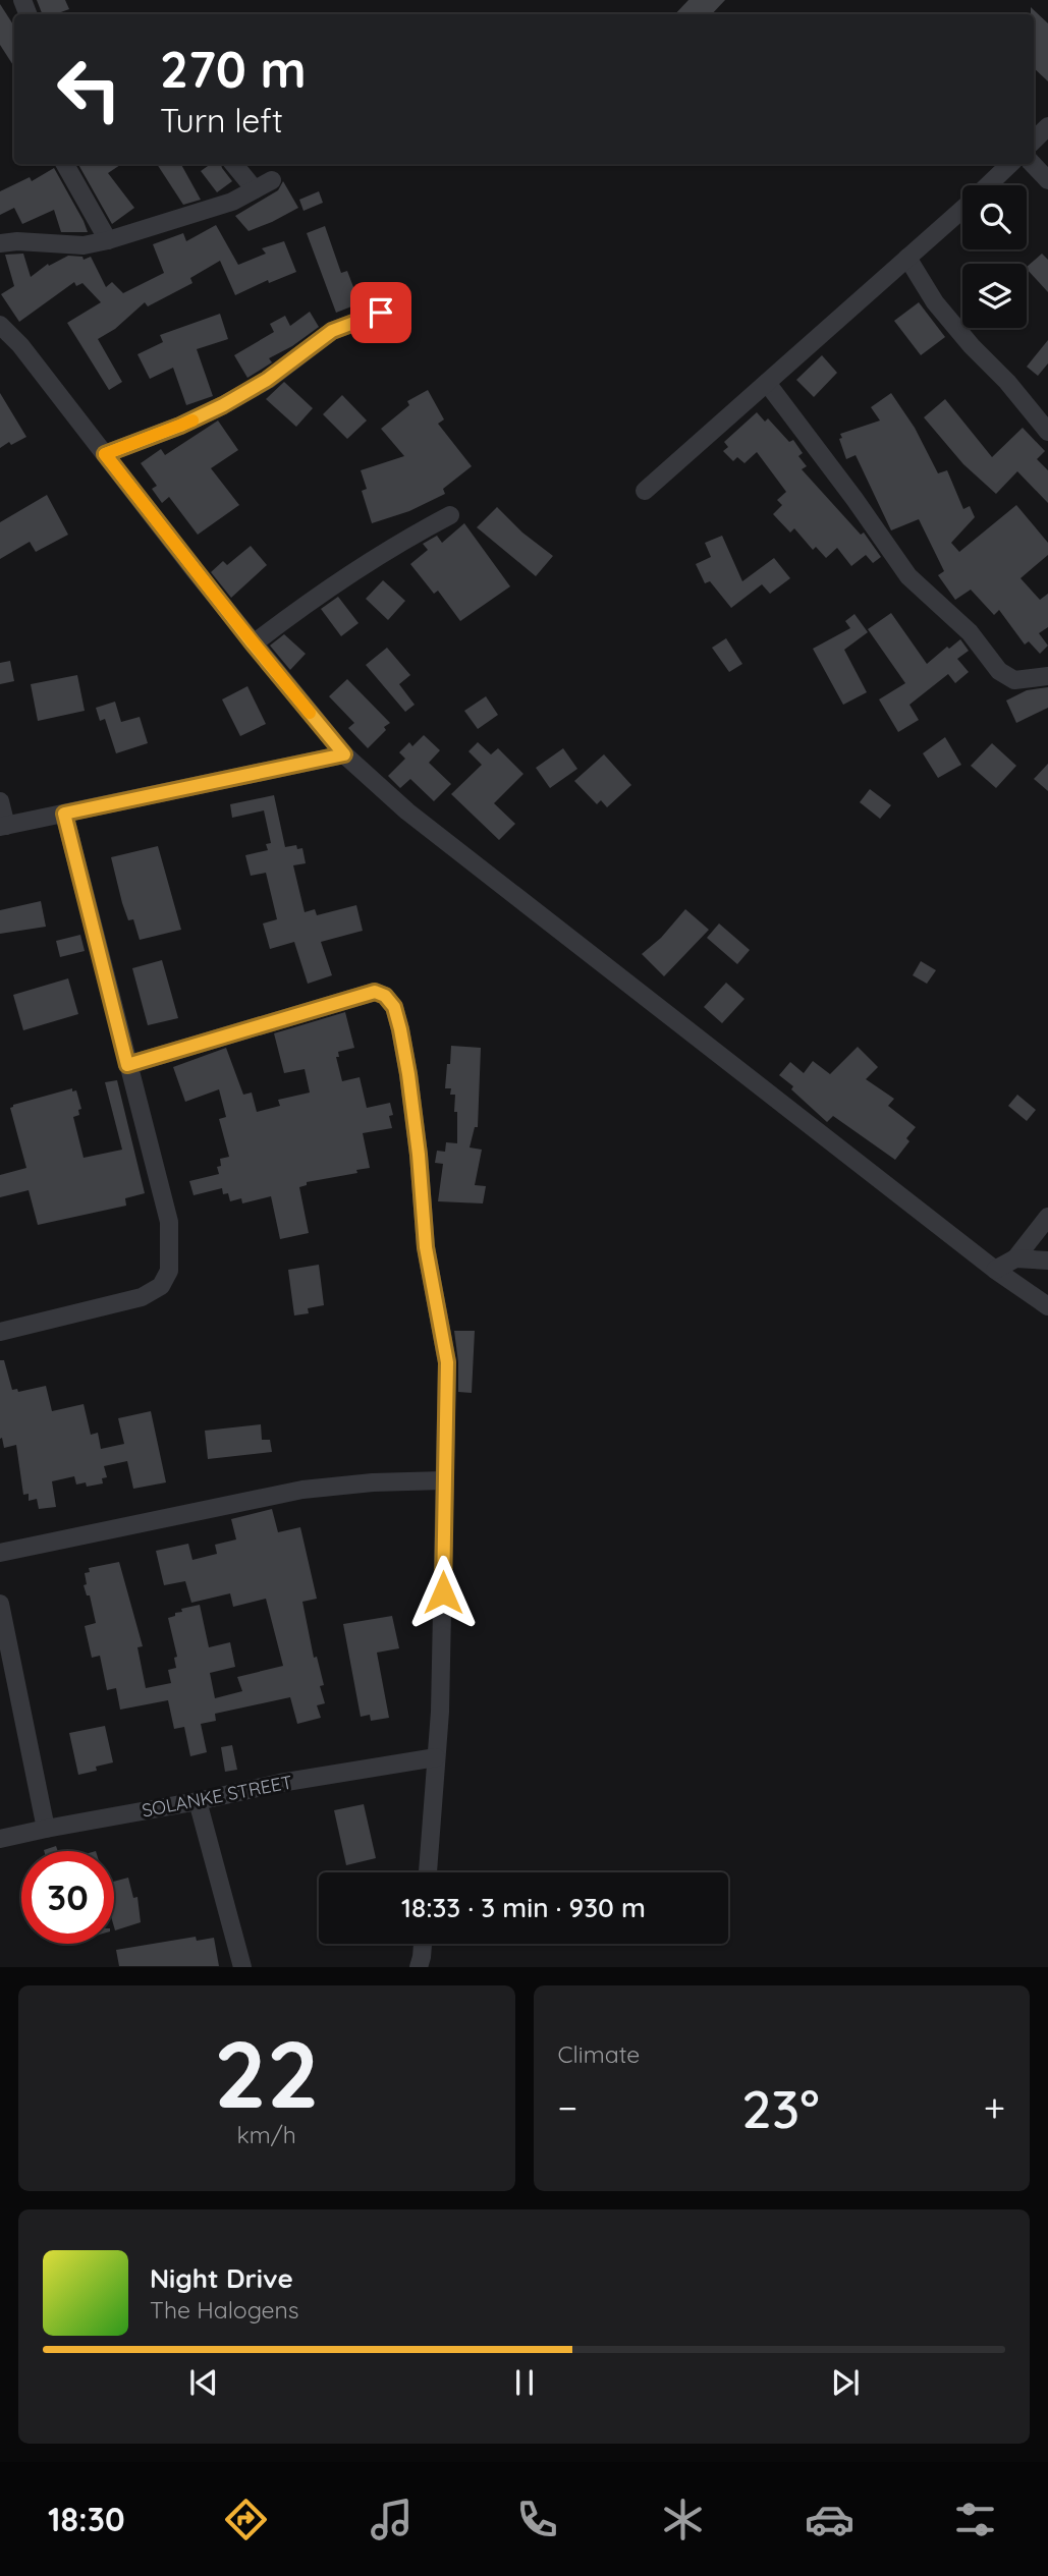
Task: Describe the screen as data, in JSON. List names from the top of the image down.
{
  "streets": {
    "street": ["SOLANKE STREET"]
  },
  "page": {
    "turn": ["270 m", "Turn left"],
    "limit": "30",
    "trip": "18:33 · 3 min · 930 m",
    "tile": [
      ["22", "km/h"],
      "Climate"
    ],
    "heat": ["−", "23°", "+"],
    "song": ["Night Drive", "The Halogens"],
    "tabs": "18:30"
  }
}
